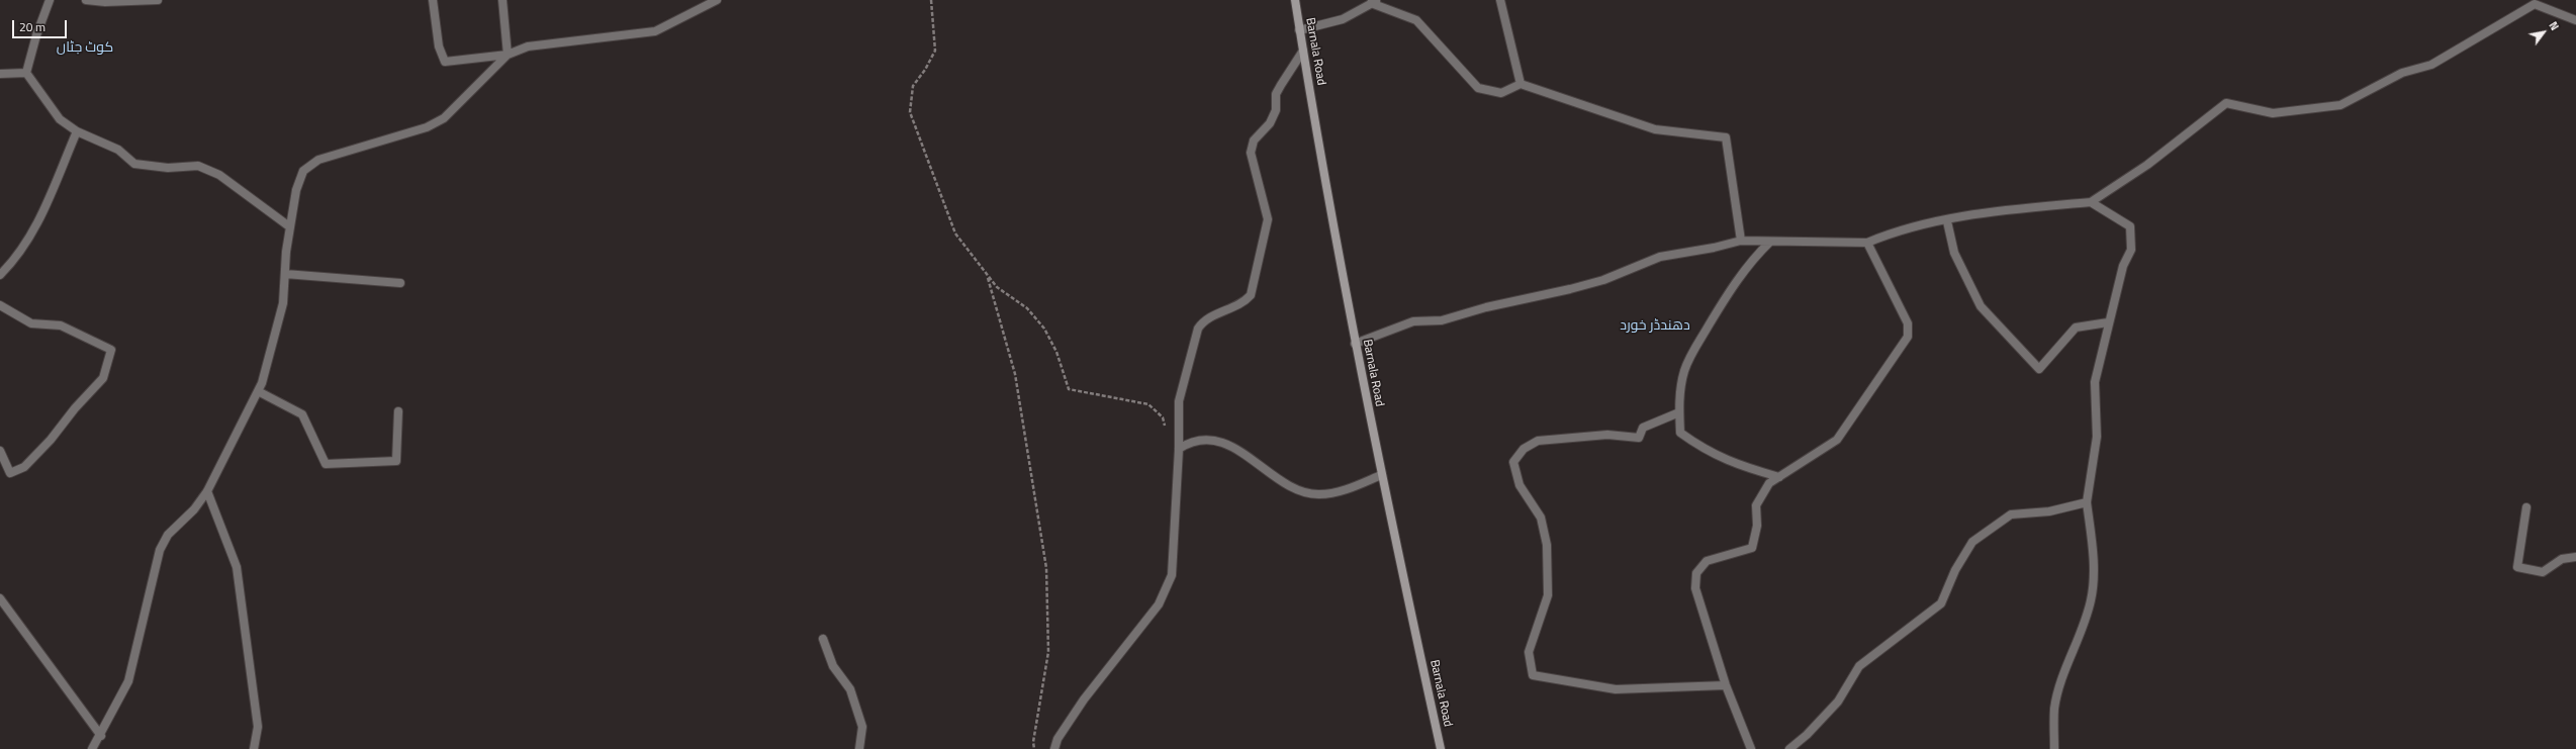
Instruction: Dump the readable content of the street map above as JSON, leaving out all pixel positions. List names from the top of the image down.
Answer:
{
  "streets": {
    "main road": ["Barnala Road"]
  },
  "districts": ["کوٹ جٹاں", "دھندڈر خورد"],
  "scale_bar": "20 m",
  "north": "top right"
}
